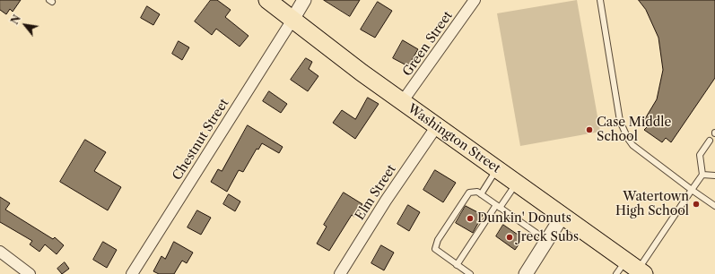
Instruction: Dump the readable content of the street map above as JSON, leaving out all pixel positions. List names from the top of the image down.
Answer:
{
  "streets": {
    "main road": ["Washington Street"],
    "street": ["Green Street", "Chestnut Street", "Elm Street"]
  },
  "crossings": [
    ["Green Street", "Washington Street"],
    ["Washington Street", "Chestnut Street"],
    ["Washington Street", "Elm Street"]
  ],
  "places": [
    "Case Middle School",
    "Watertown High School",
    "Dunkin' Donuts",
    "Jreck Subs"
  ],
  "north": "top left"
}
